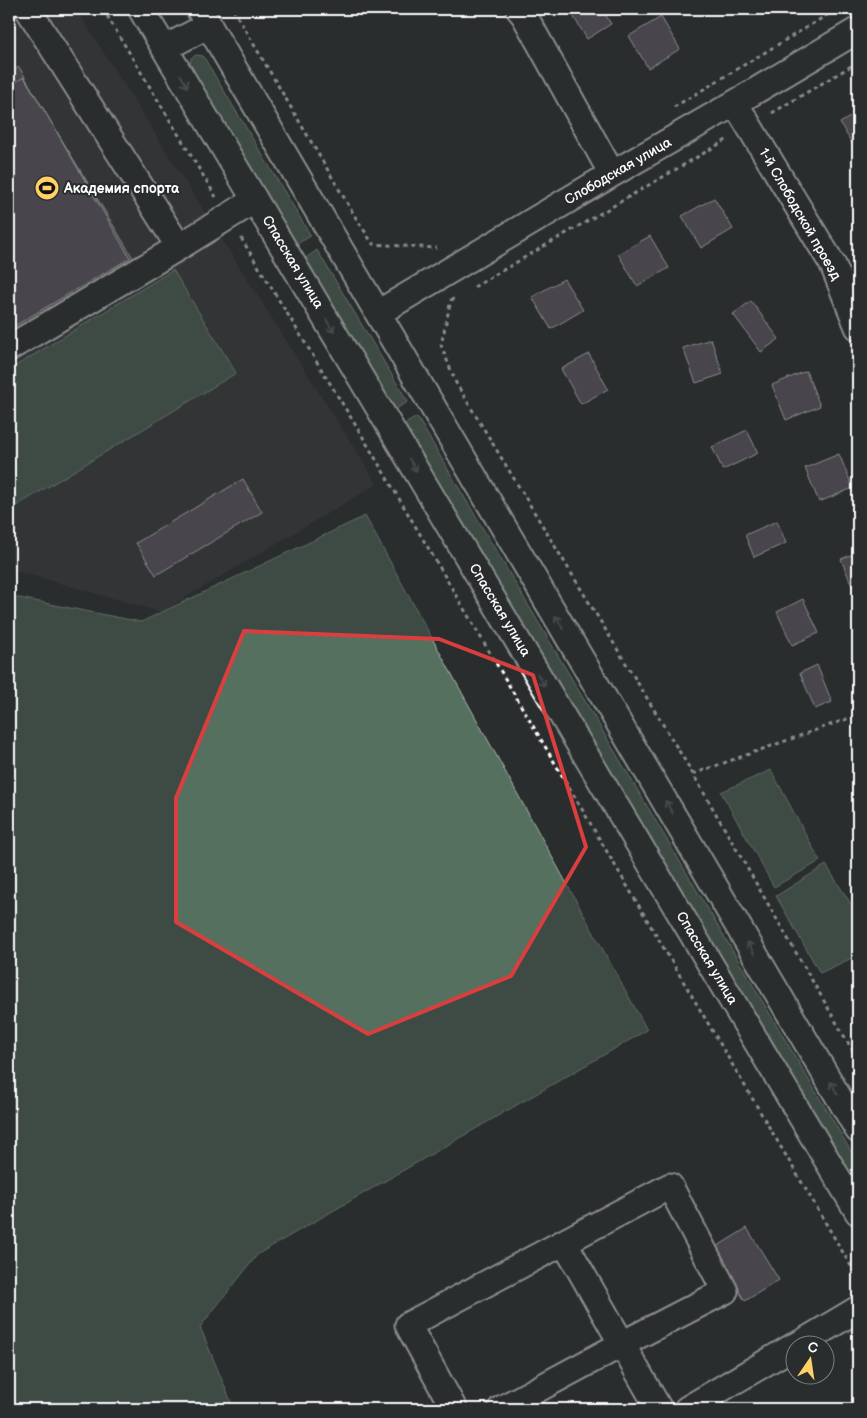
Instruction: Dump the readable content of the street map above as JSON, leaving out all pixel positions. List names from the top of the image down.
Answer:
{
  "streets": {
    "street": ["Слободская улица", "1-й Слободской проезд", "Спасская улица"]
  },
  "crossings": [
    ["Слободская улица", "1-й Слободской проезд"]
  ],
  "places": {
    "sports": ["Академия спорта"]
  },
  "north": "top"
}
